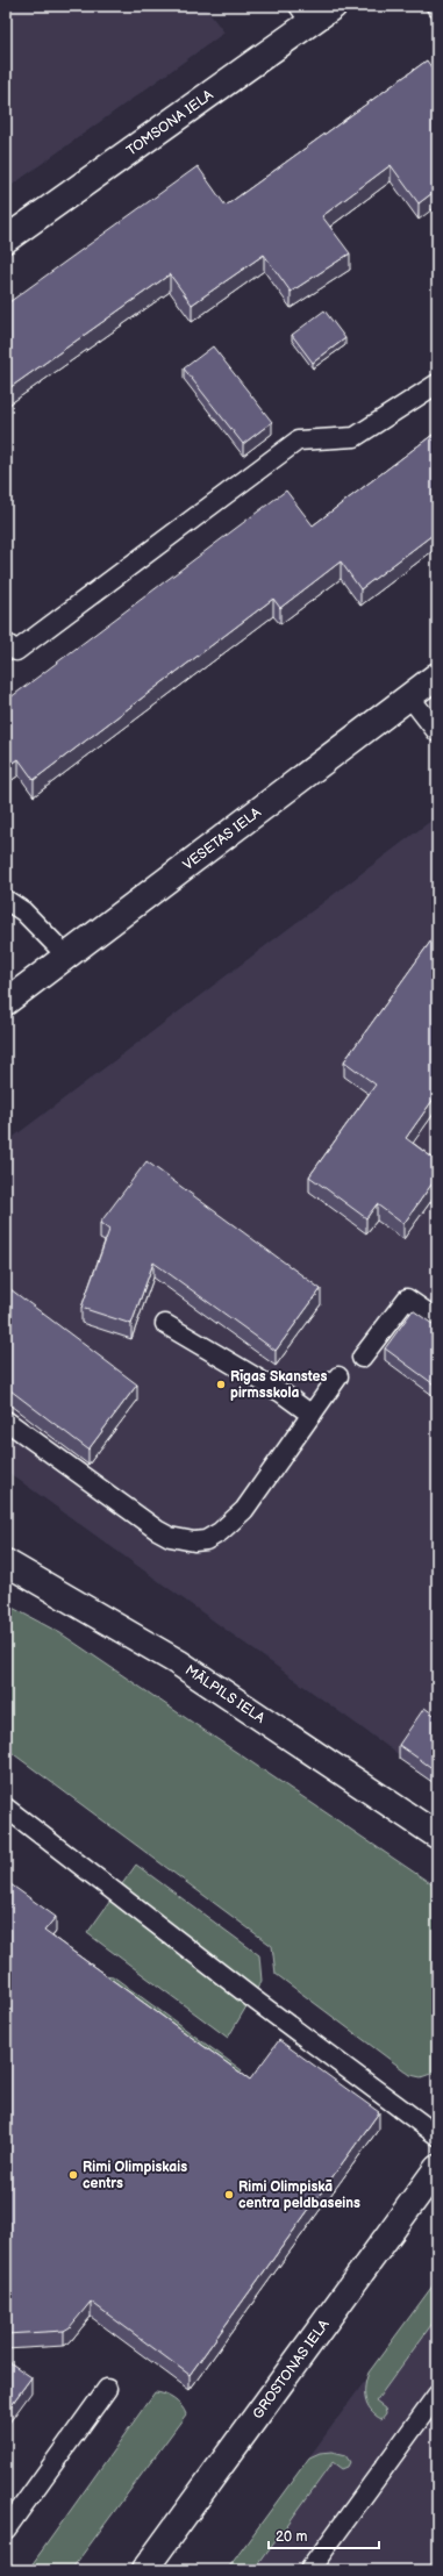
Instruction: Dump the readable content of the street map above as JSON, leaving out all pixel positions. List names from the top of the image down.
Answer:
{
  "streets": {
    "street": [
      "TOMSONA IELA",
      "VESETAS IELA",
      "MĀLPILS IELA",
      "GROSTONAS IELA"
    ]
  },
  "places": ["Rīgas Skanstes pirmsskola", "Rimi Olimpiskais centrs", "Rimi Olimpiskā centra peldbaseins"],
  "scale_bar": "20 m"
}
